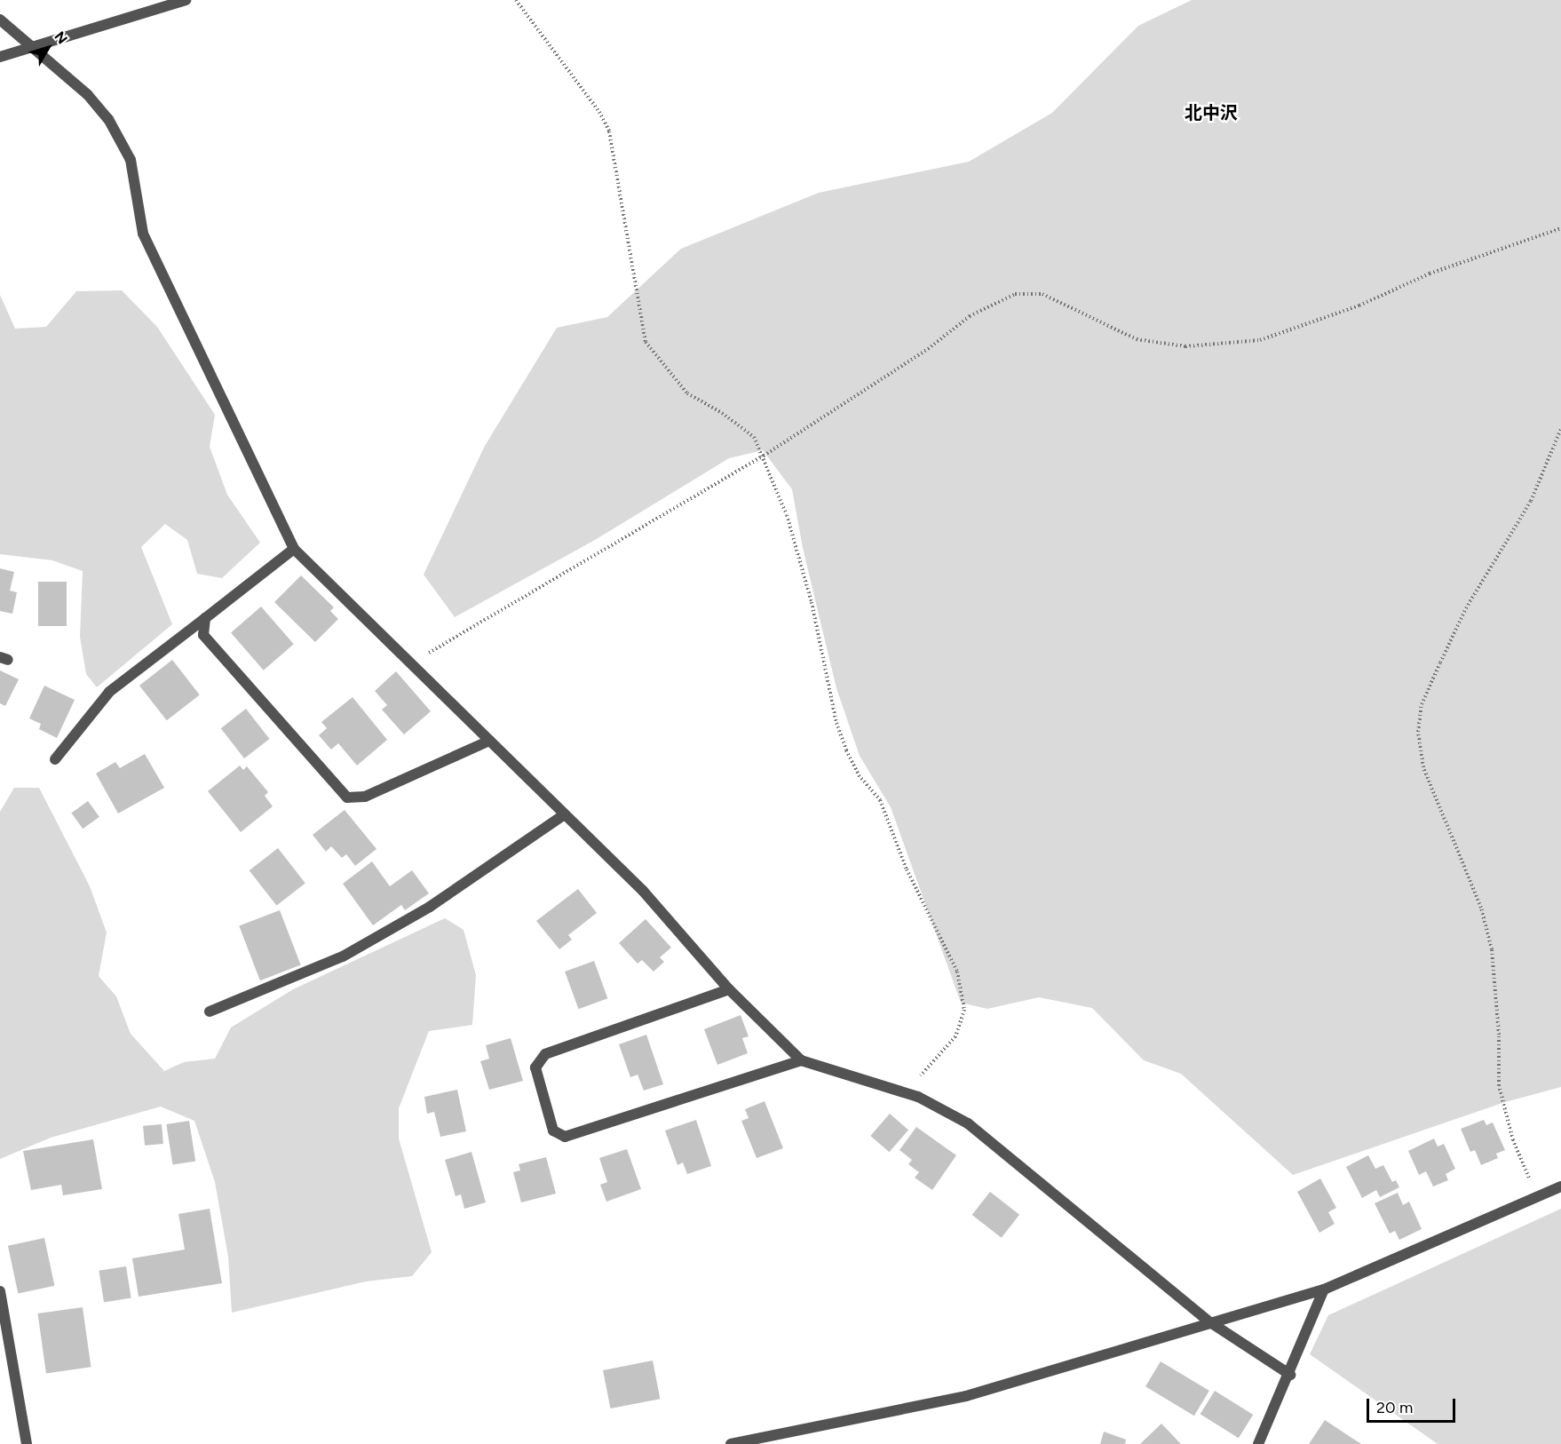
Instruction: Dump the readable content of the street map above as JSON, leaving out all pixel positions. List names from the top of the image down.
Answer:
{
  "districts": ["北中沢"],
  "scale_bar": "20 m",
  "north": "top right"
}
